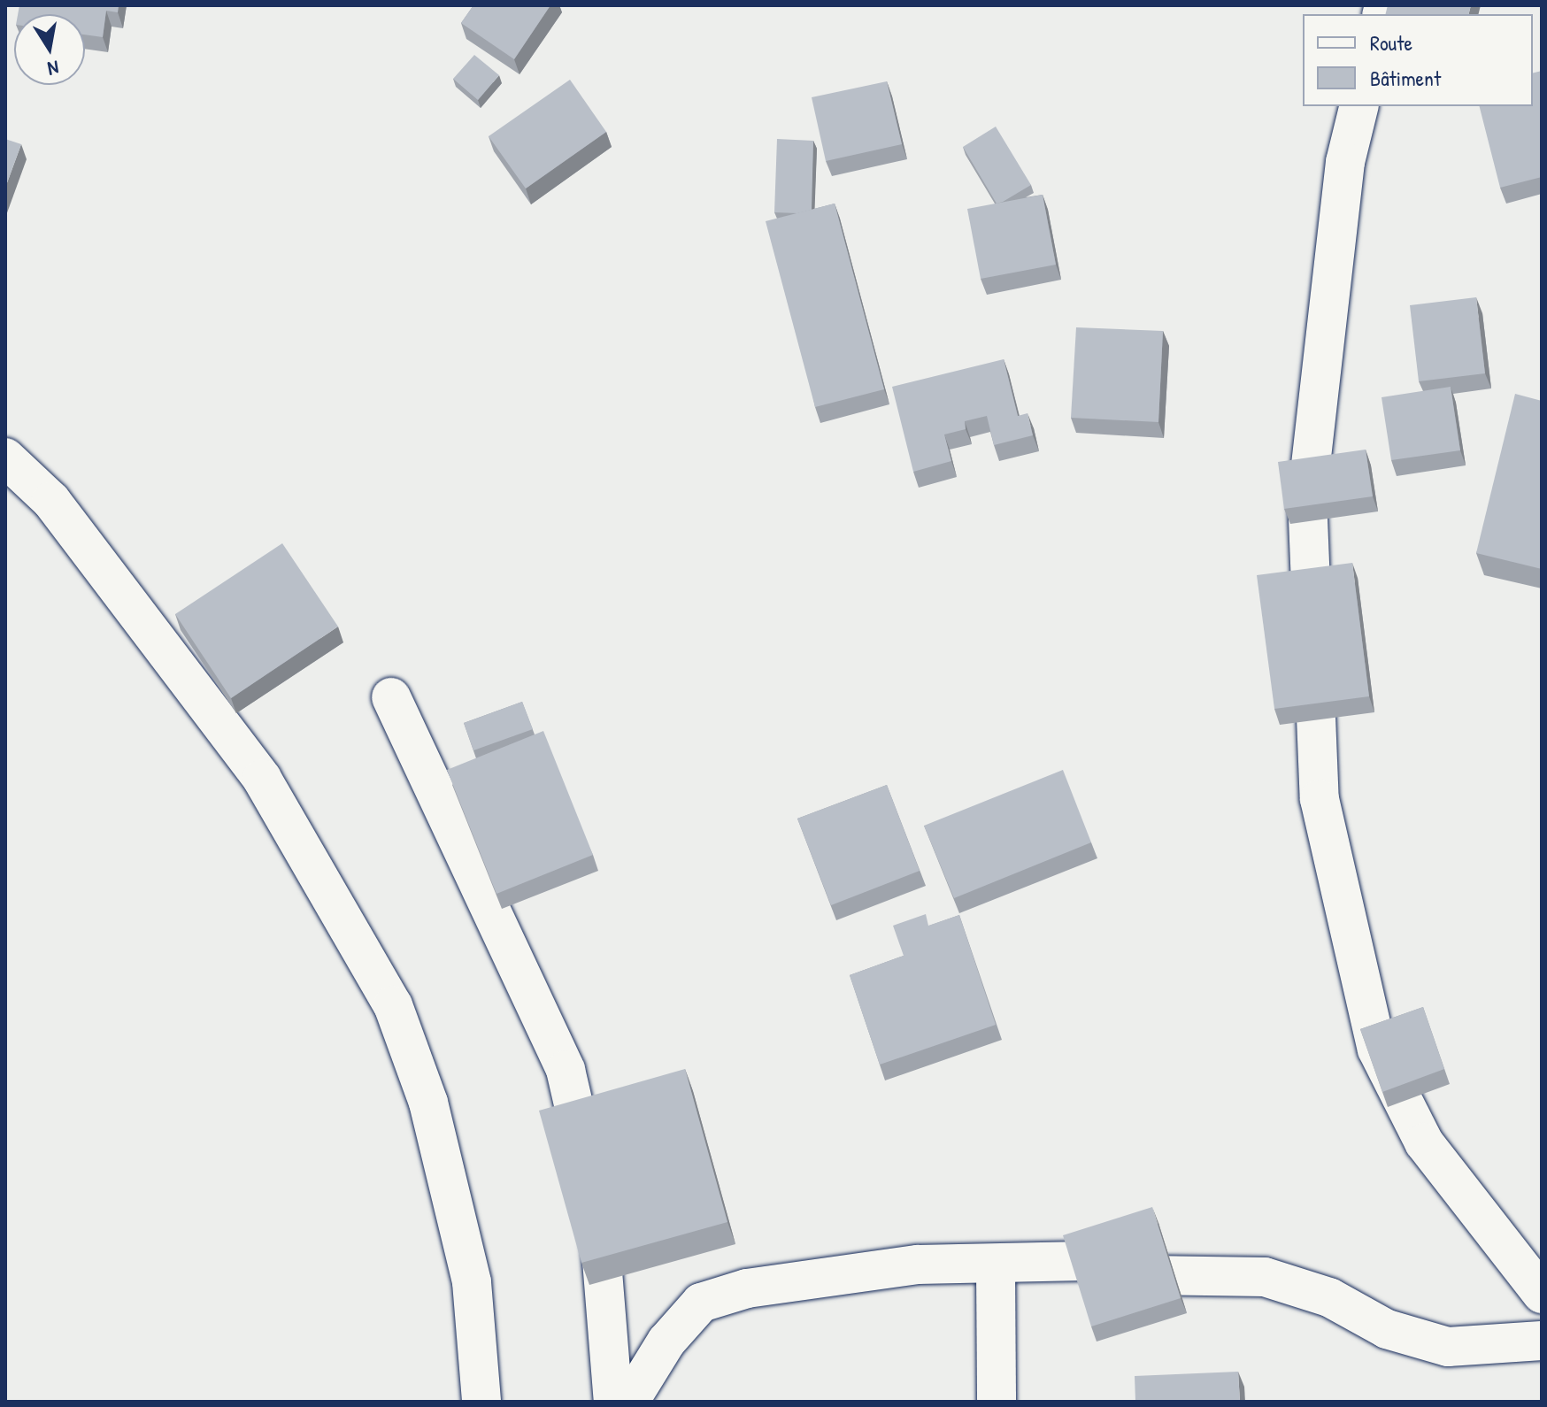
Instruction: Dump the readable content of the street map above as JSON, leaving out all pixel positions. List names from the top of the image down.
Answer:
{
  "legend": ["Route", "Bâtiment"],
  "north": "bottom"
}
